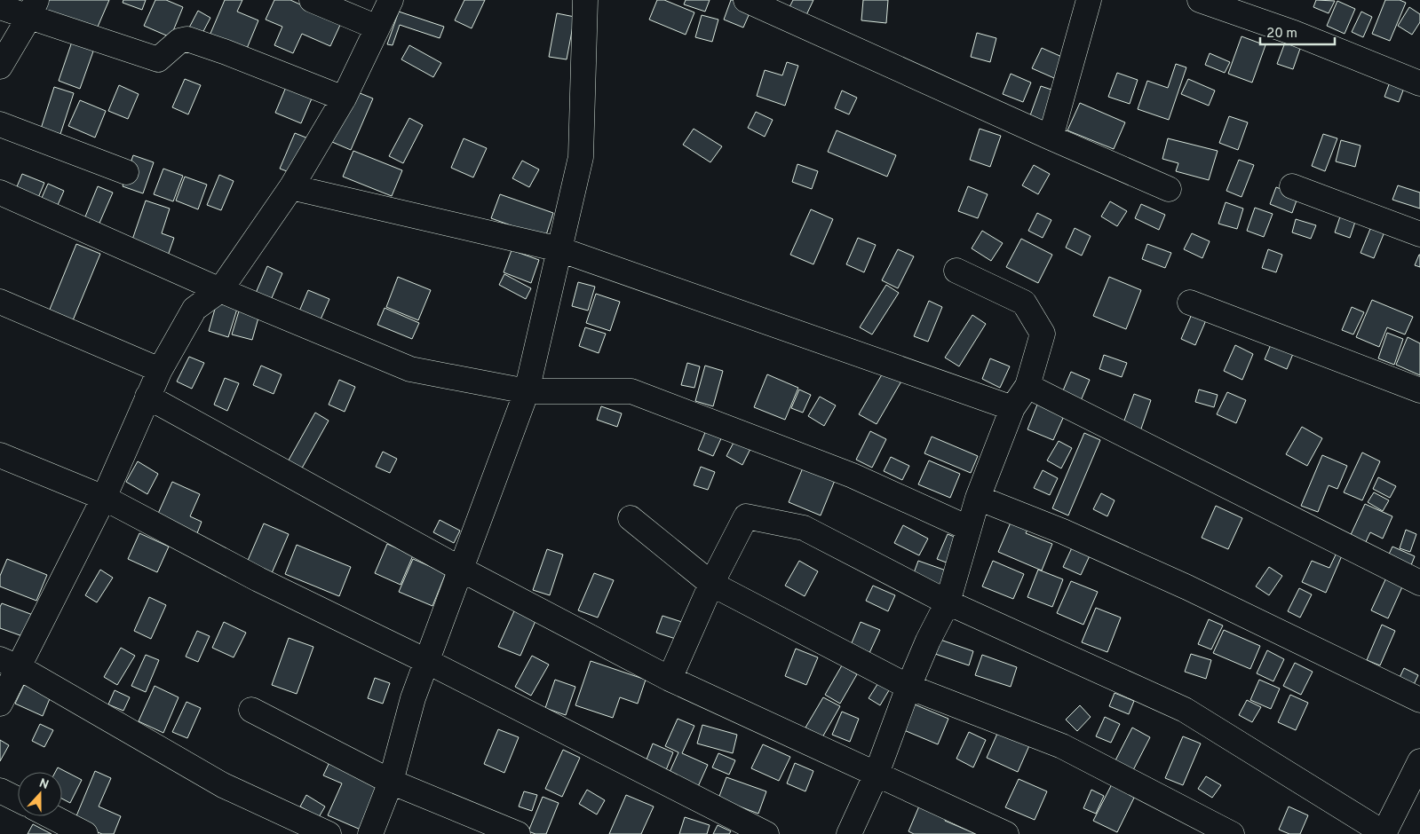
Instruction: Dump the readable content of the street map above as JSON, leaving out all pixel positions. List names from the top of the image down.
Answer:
{
  "scale_bar": "20 m",
  "north": "top"
}
